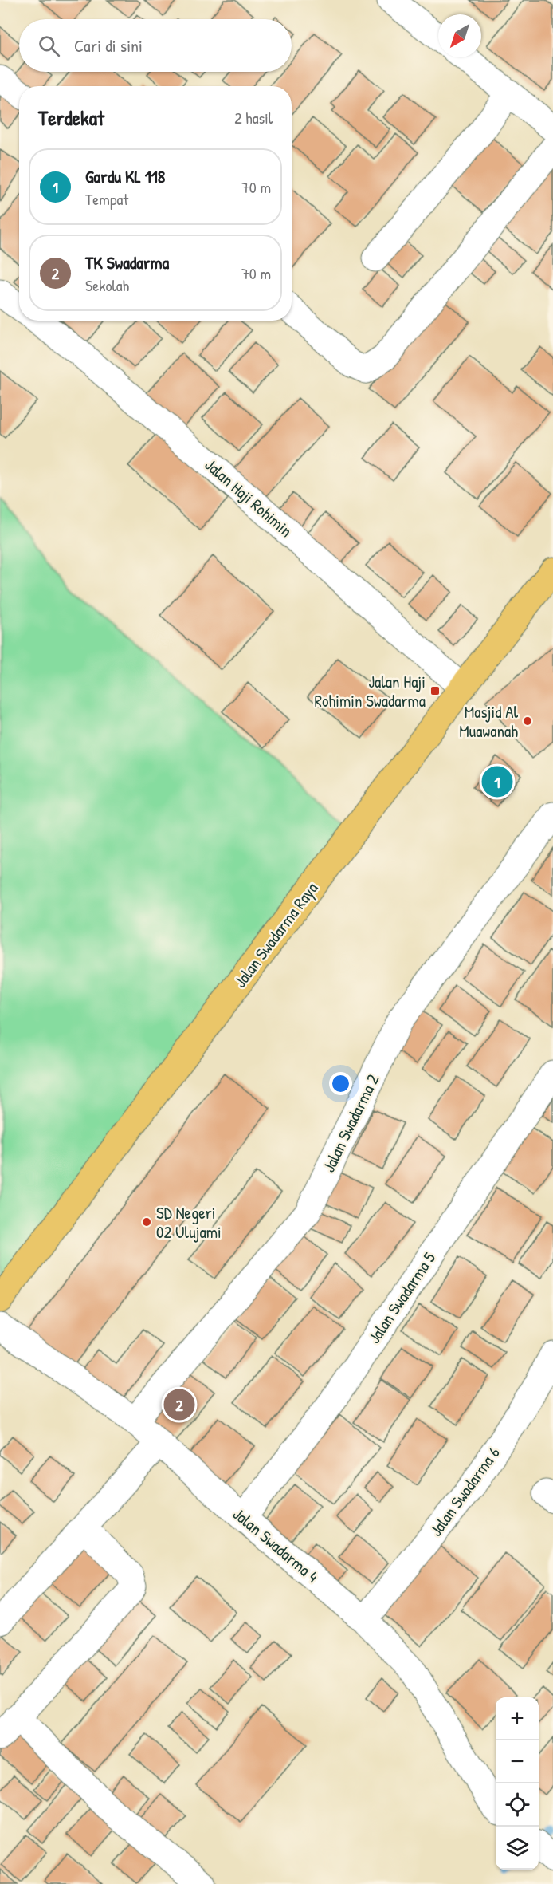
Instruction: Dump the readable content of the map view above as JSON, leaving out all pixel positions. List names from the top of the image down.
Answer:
{
  "streets": {
    "main road": ["Jalan Swadarma Raya"],
    "street": [
      "Jalan Haji Rohimin",
      "Jalan Swadarma 2",
      "Jalan Swadarma 5",
      "Jalan Swadarma 6",
      "Jalan Swadarma 4"
    ]
  },
  "crossings": [
    ["Jalan Haji Rohimin", "Jalan Swadarma Raya"],
    ["Jalan Swadarma 2", "Jalan Swadarma 4"],
    ["Jalan Swadarma 5", "Jalan Swadarma 4"],
    ["Jalan Swadarma 6", "Jalan Swadarma 4"]
  ],
  "places": {
    "transit": ["Jalan Haji Rohimin Swadarma"],
    "other": ["Masjid Al Muawanah", "SD Negeri 02 Ulujami"]
  },
  "north": "bottom left",
  "page": {
    "search": "Cari di sini",
    "heading": ["Terdekat", "2 hasil"],
    "list": [
      {
        "mark": "1",
        "name": "Gardu KL 118",
        "note": "Tempat",
        "value": "70 m"
      },
      {
        "mark": "2",
        "name": "TK Swadarma",
        "note": "Sekolah",
        "value": "70 m"
      }
    ],
    "pins": ["1", "2"],
    "map_buttons": ["+", "−"]
  }
}
